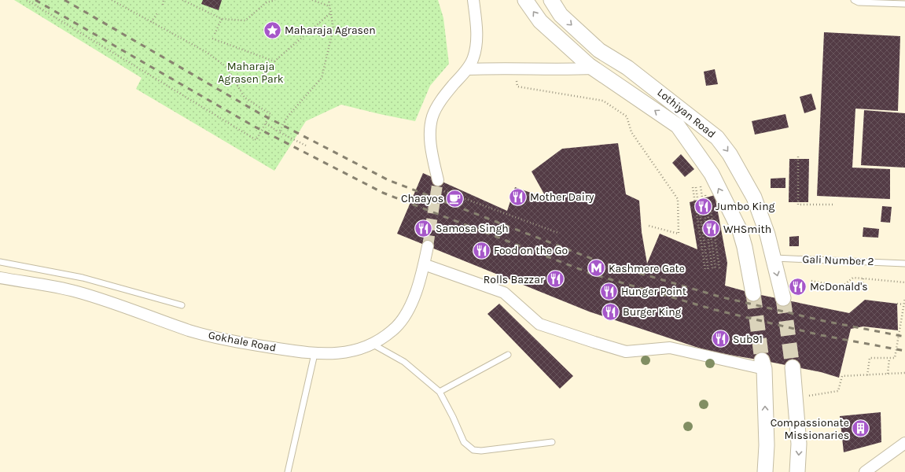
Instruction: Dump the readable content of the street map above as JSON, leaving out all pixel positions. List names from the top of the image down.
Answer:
{
  "streets": {
    "main road": ["Lothiyan Road"],
    "street": ["Gokhale Road"],
    "lane": ["Gali Number 2"]
  },
  "crossings": [
    ["Lothiyan Road", "Gali Number 2"]
  ],
  "parks": ["Maharaja Agrasen Park"],
  "places": {
    "place": ["Maharaja Agrasen"],
    "restaurant": [
      "Mother Dairy",
      "Jumbo King",
      "Samosa Singh",
      "WHSmith",
      "Food on the Go",
      "Rolls Bazzar",
      "McDonald's",
      "Hunger Point",
      "Burger King",
      "Sub91"
    ],
    "cafe": ["Chaayos"],
    "metro station": ["Kashmere Gate"],
    "building": ["Compassionate Missionaries"]
  }
}
